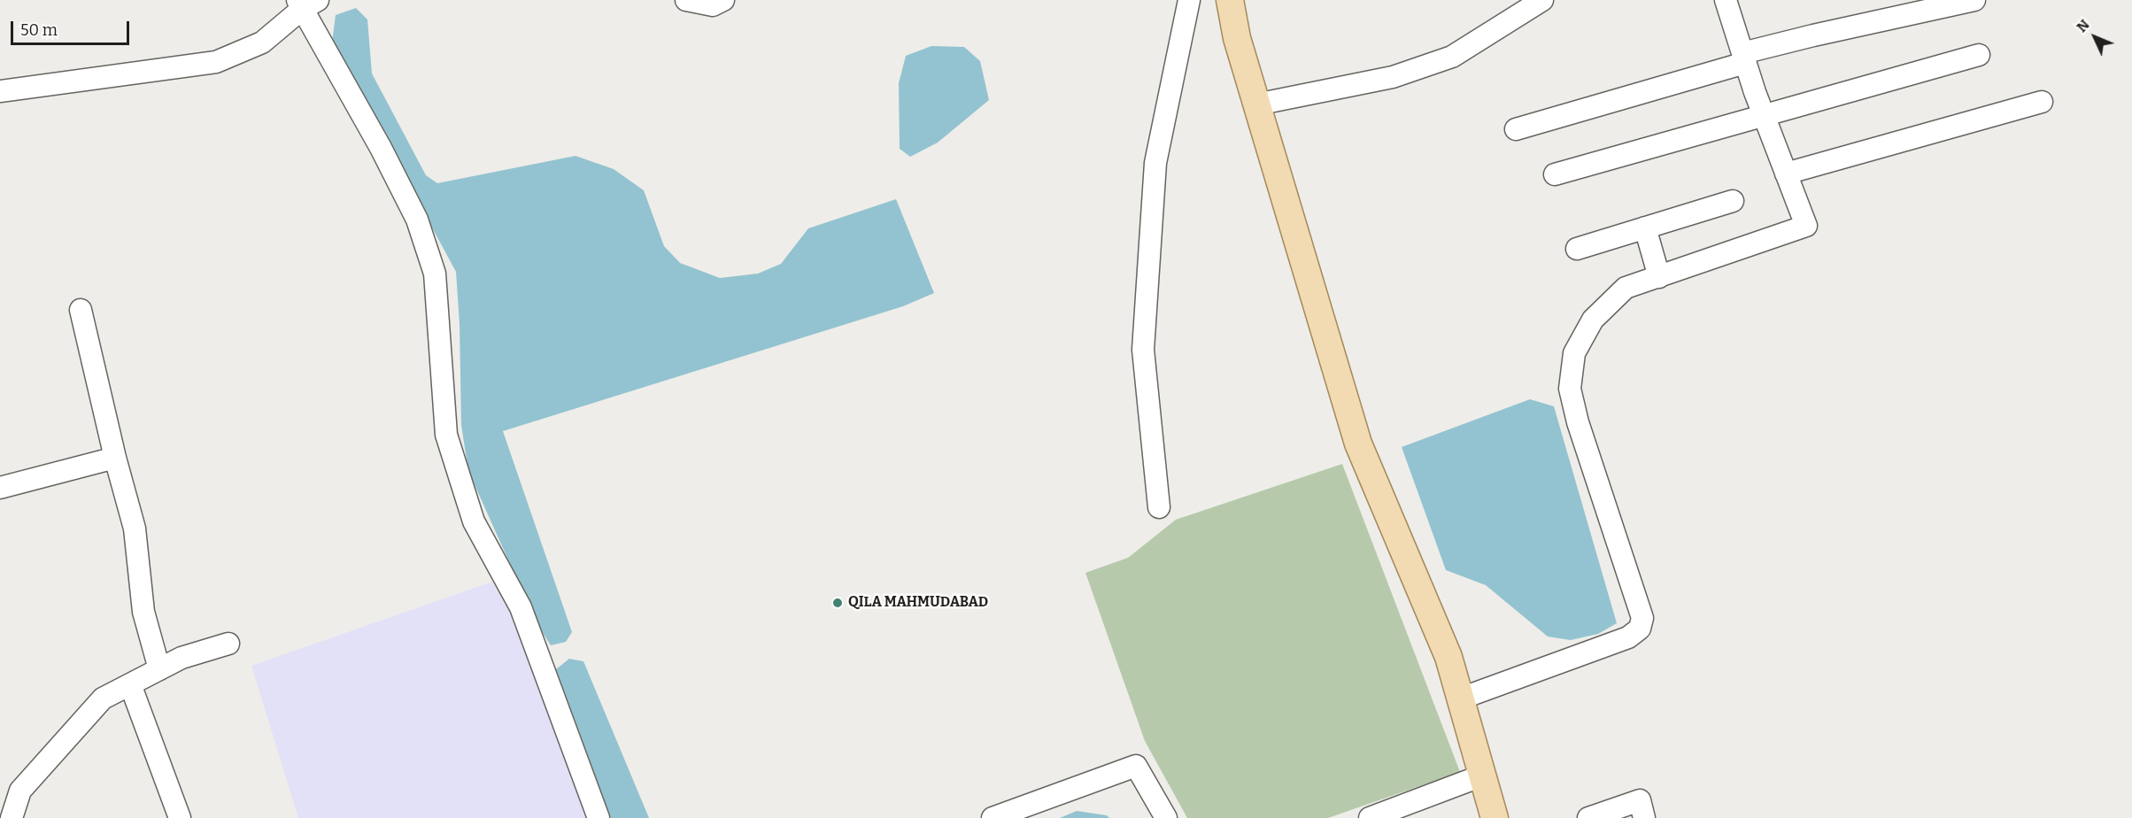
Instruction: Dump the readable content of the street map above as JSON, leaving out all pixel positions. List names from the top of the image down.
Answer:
{
  "places": ["QILA MAHMUDABAD"],
  "scale_bar": "50 m",
  "north": "top left"
}
